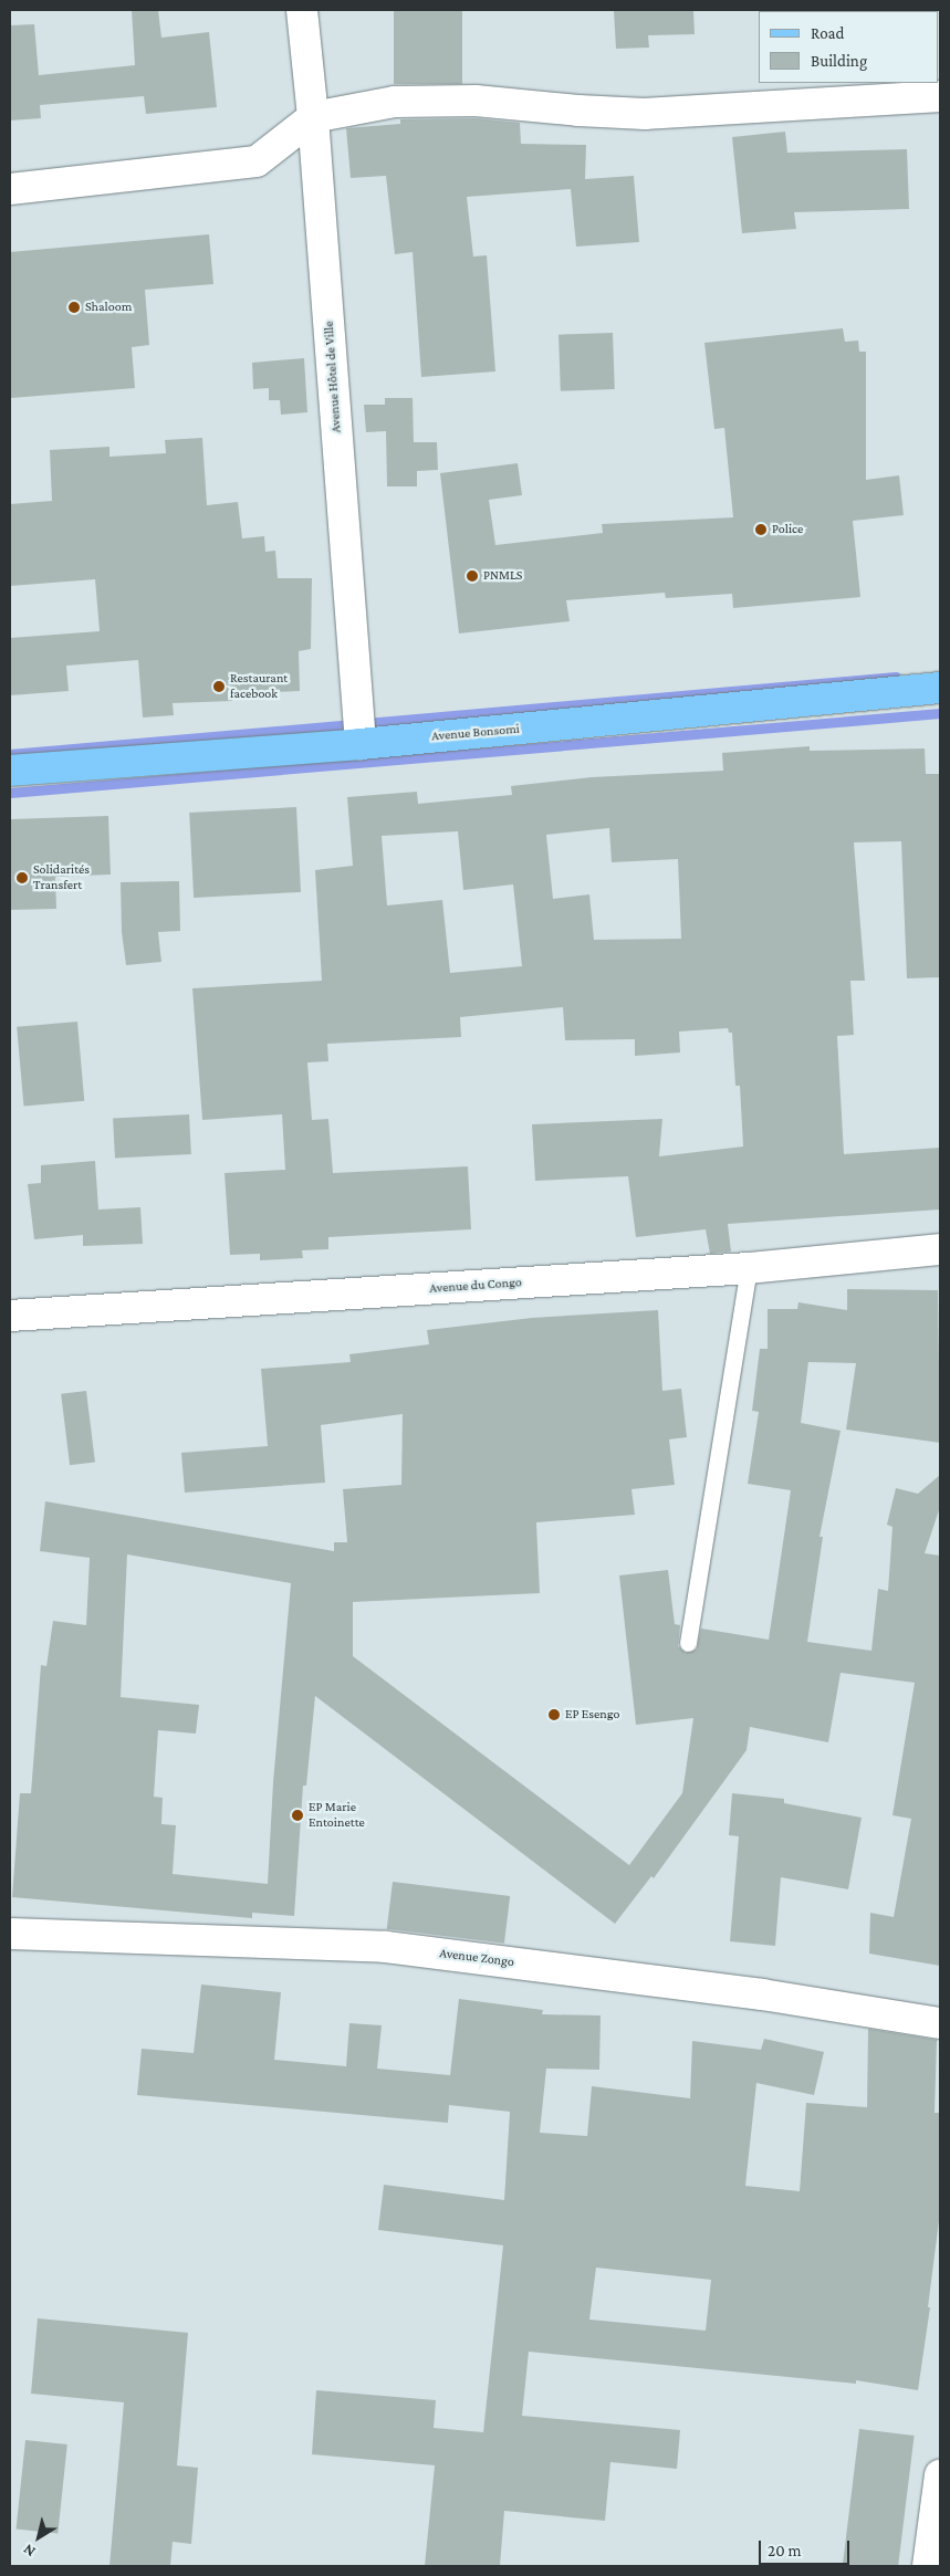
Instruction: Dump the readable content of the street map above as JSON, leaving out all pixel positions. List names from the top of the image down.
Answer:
{
  "streets": {
    "main road": ["Avenue Bonsomi"],
    "street": ["Avenue Hôtel de Ville", "Avenue du Congo", "Avenue Zongo"]
  },
  "crossings": [
    ["Avenue Hôtel de Ville", "Avenue Bonsomi"]
  ],
  "places": [
    "Shaloom",
    "Police",
    "PNMLS",
    "Restaurant facebook",
    "Solidarités Transfert",
    "EP Esengo",
    "EP Marie Entoinette"
  ],
  "legend": ["Road", "Building"],
  "scale_bar": "20 m",
  "north": "bottom left"
}
